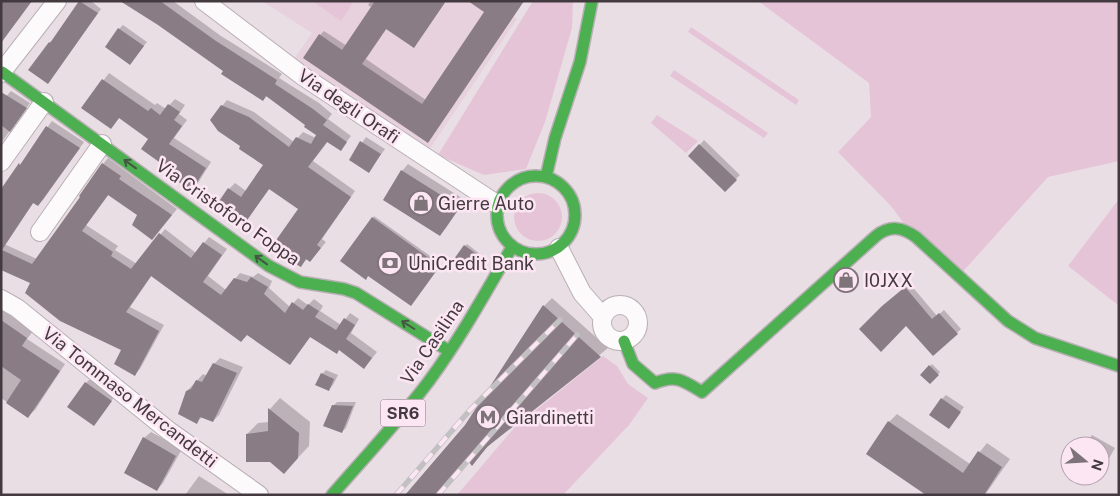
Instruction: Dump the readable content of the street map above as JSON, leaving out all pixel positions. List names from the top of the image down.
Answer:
{
  "streets": {
    "street": [
      "Via degli Orafi",
      "Via Cristoforo Foppa",
      "Via Casilina",
      "Via Tommaso Mercandetti",
      "SR6"
    ]
  },
  "crossings": [
    ["Via degli Orafi", "Via Casilina"],
    ["Via Cristoforo Foppa", "Via Casilina"]
  ],
  "one_way": ["Via Cristoforo Foppa"],
  "places": {
    "shop": ["Gierre Auto", "I0JXX"],
    "bank": ["UniCredit Bank"],
    "metro station": ["Giardinetti"]
  },
  "north": "right"
}
